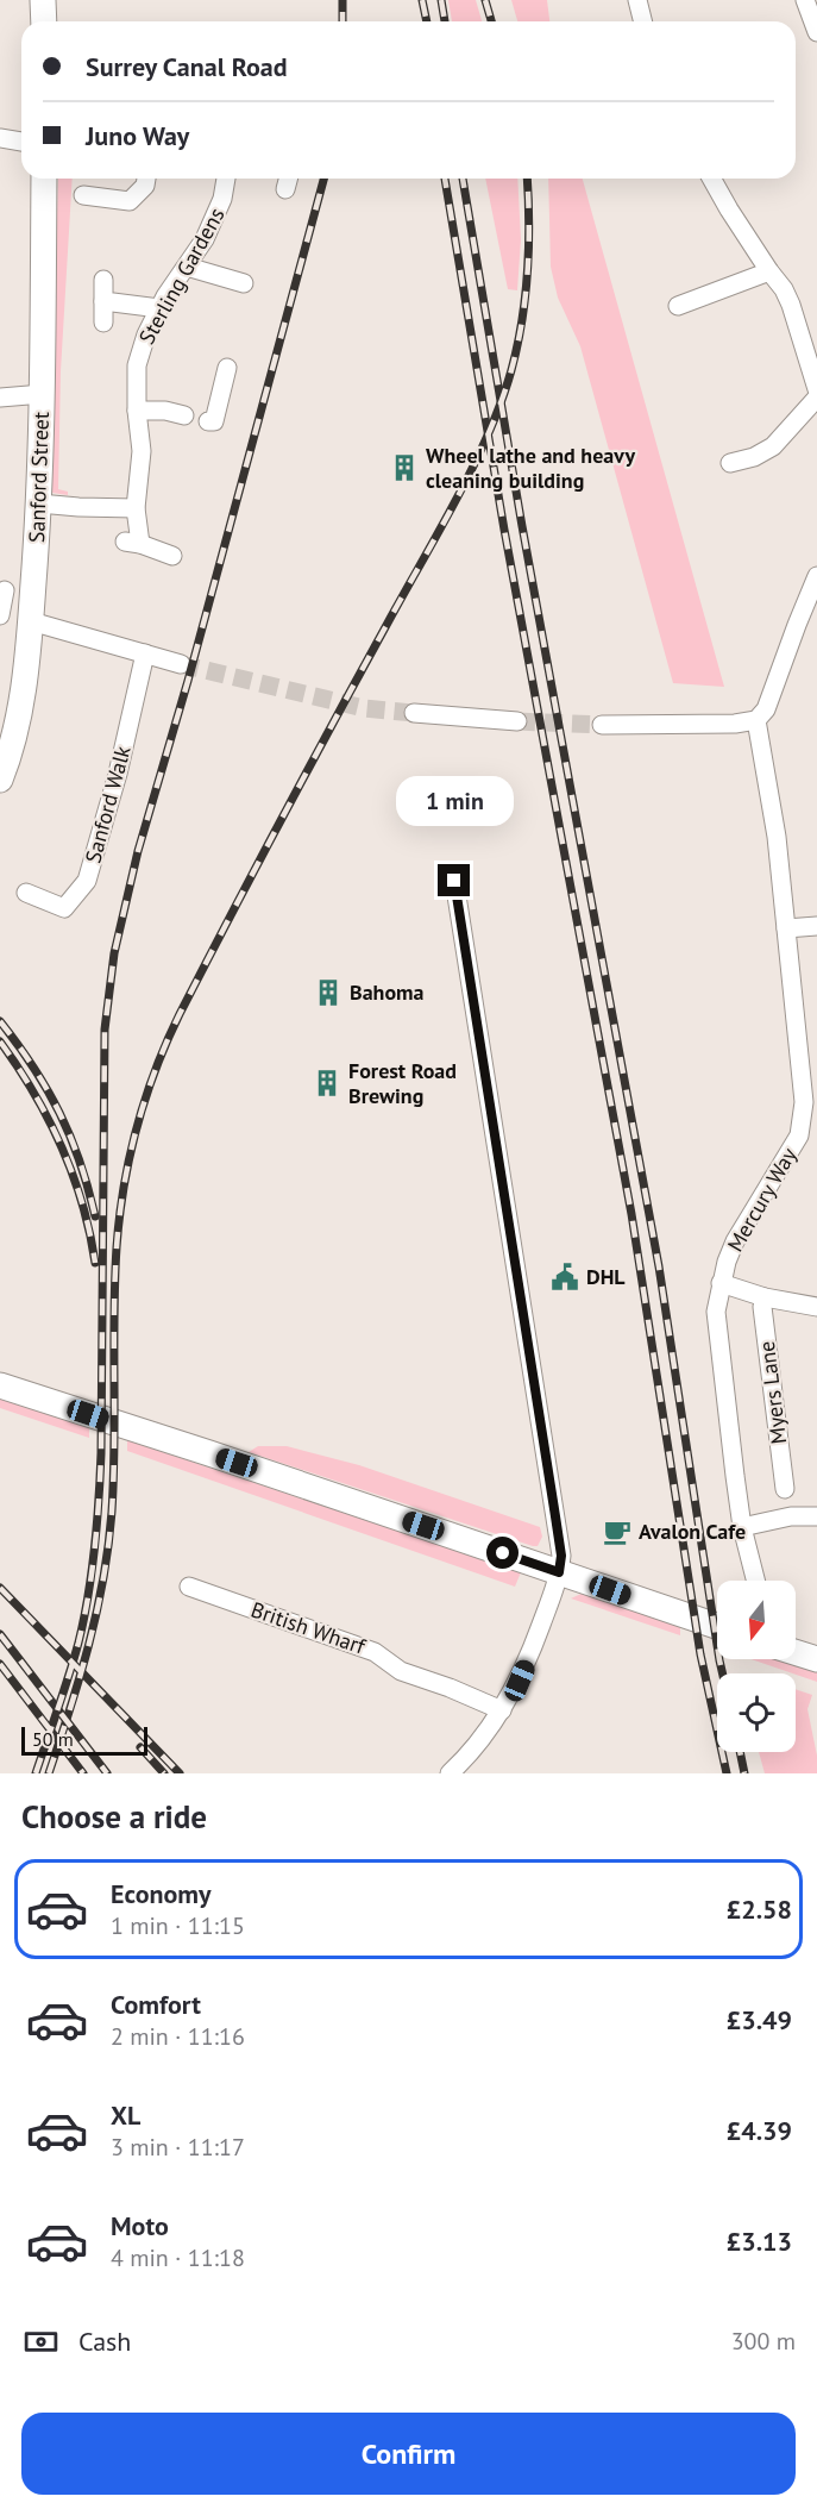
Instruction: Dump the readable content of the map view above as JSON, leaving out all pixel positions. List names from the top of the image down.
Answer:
{
  "streets": {
    "street": [
      "Sterling Gardens",
      "Sanford Street",
      "Sanford Walk",
      "Mercury Way",
      "Myers Lane",
      "British Wharf"
    ]
  },
  "places": {
    "building": ["Wheel lathe and heavy cleaning building", "Bahoma", "Forest Road Brewing"],
    "public building": ["DHL"],
    "cafe": ["Avalon Cafe"]
  },
  "scale_bar": "50 m",
  "north": "bottom",
  "page": {
    "banner": ["Surrey Canal Road", "Juno Way"],
    "bubble": "1 min",
    "scale": "50 m",
    "heading": "Choose a ride",
    "list": [
      {
        "name": "Economy",
        "note": "1 min · 11:15",
        "value": "£2.58"
      },
      {
        "name": "Comfort",
        "note": "2 min · 11:16",
        "value": "£3.49"
      },
      {
        "name": "XL",
        "note": "3 min · 11:17",
        "value": "£4.39"
      },
      {
        "name": "Moto",
        "note": "4 min · 11:18",
        "value": "£3.13"
      }
    ],
    "pay": ["Cash", "300 m"],
    "buttons": "Confirm"
  }
}
